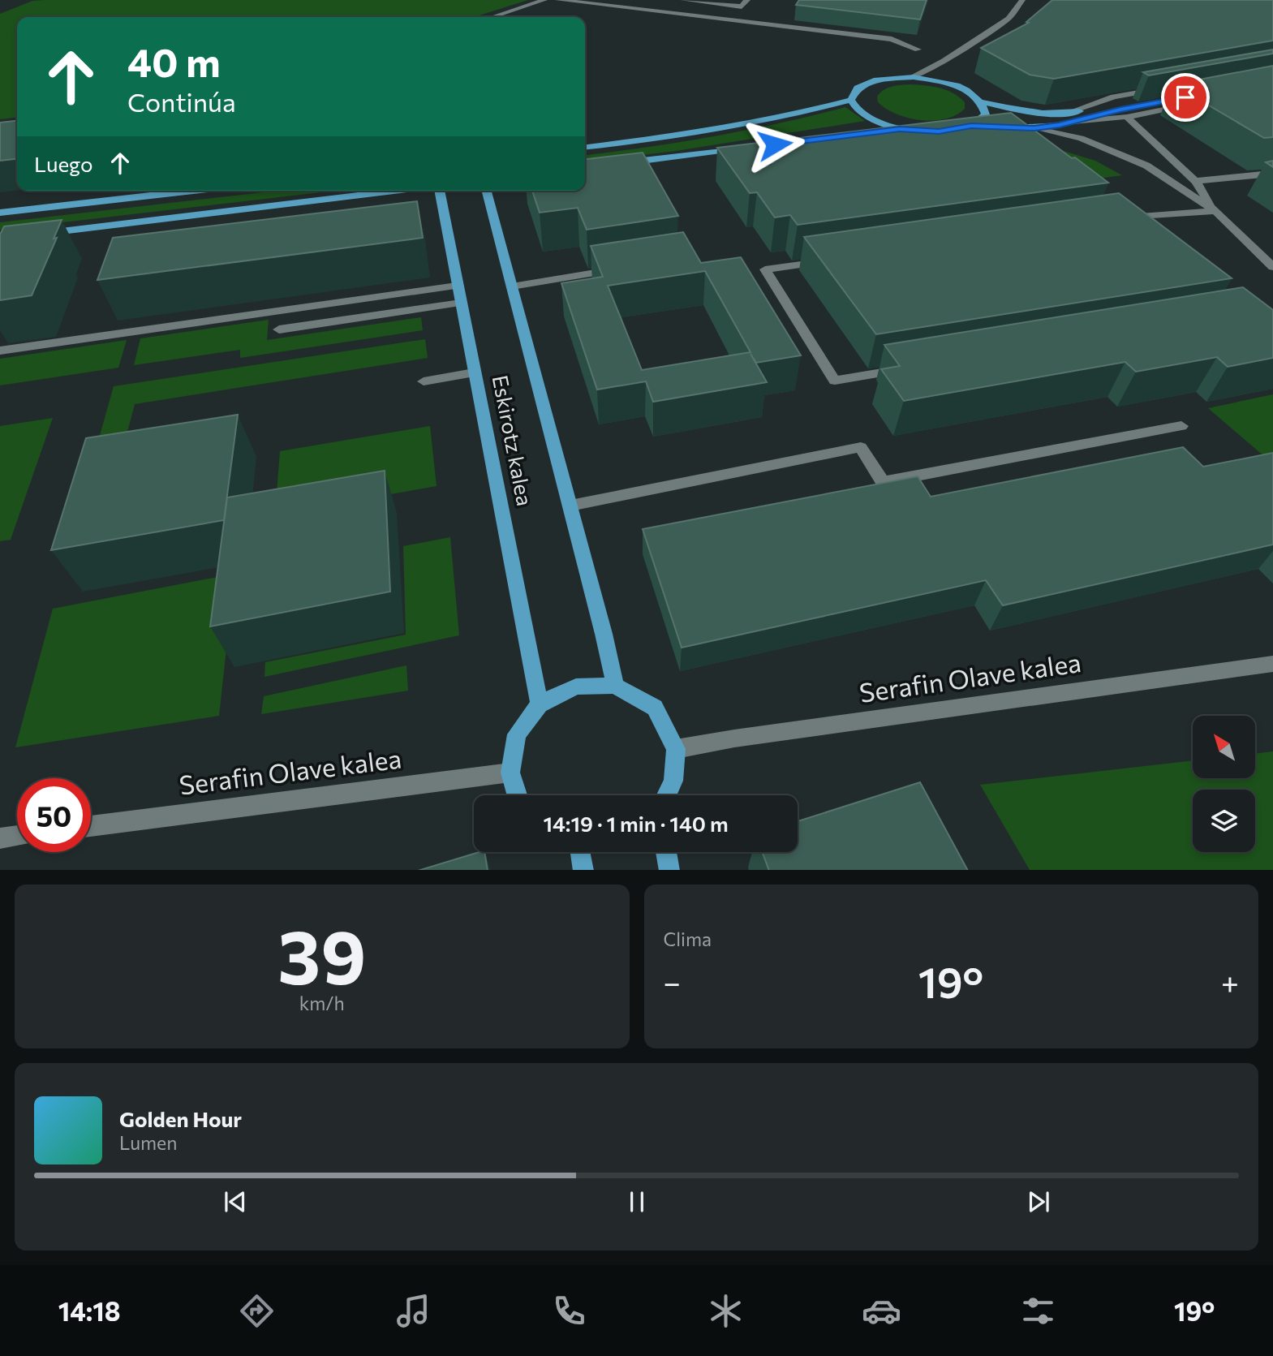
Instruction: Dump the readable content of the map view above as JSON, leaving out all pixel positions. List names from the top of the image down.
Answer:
{
  "streets": {
    "main road": ["Eskirotz kalea"],
    "street": ["Serafin Olave kalea"]
  },
  "north": "top left",
  "page": {
    "turn": ["40 m", "Continúa"],
    "then": "Luego",
    "limit": "50",
    "trip": "14:19 · 1 min · 140 m",
    "tile": [
      ["39", "km/h"],
      "Clima"
    ],
    "heat": ["−", "19°", "+"],
    "song": ["Golden Hour", "Lumen"],
    "tabs": ["14:18", "19°"]
  }
}
